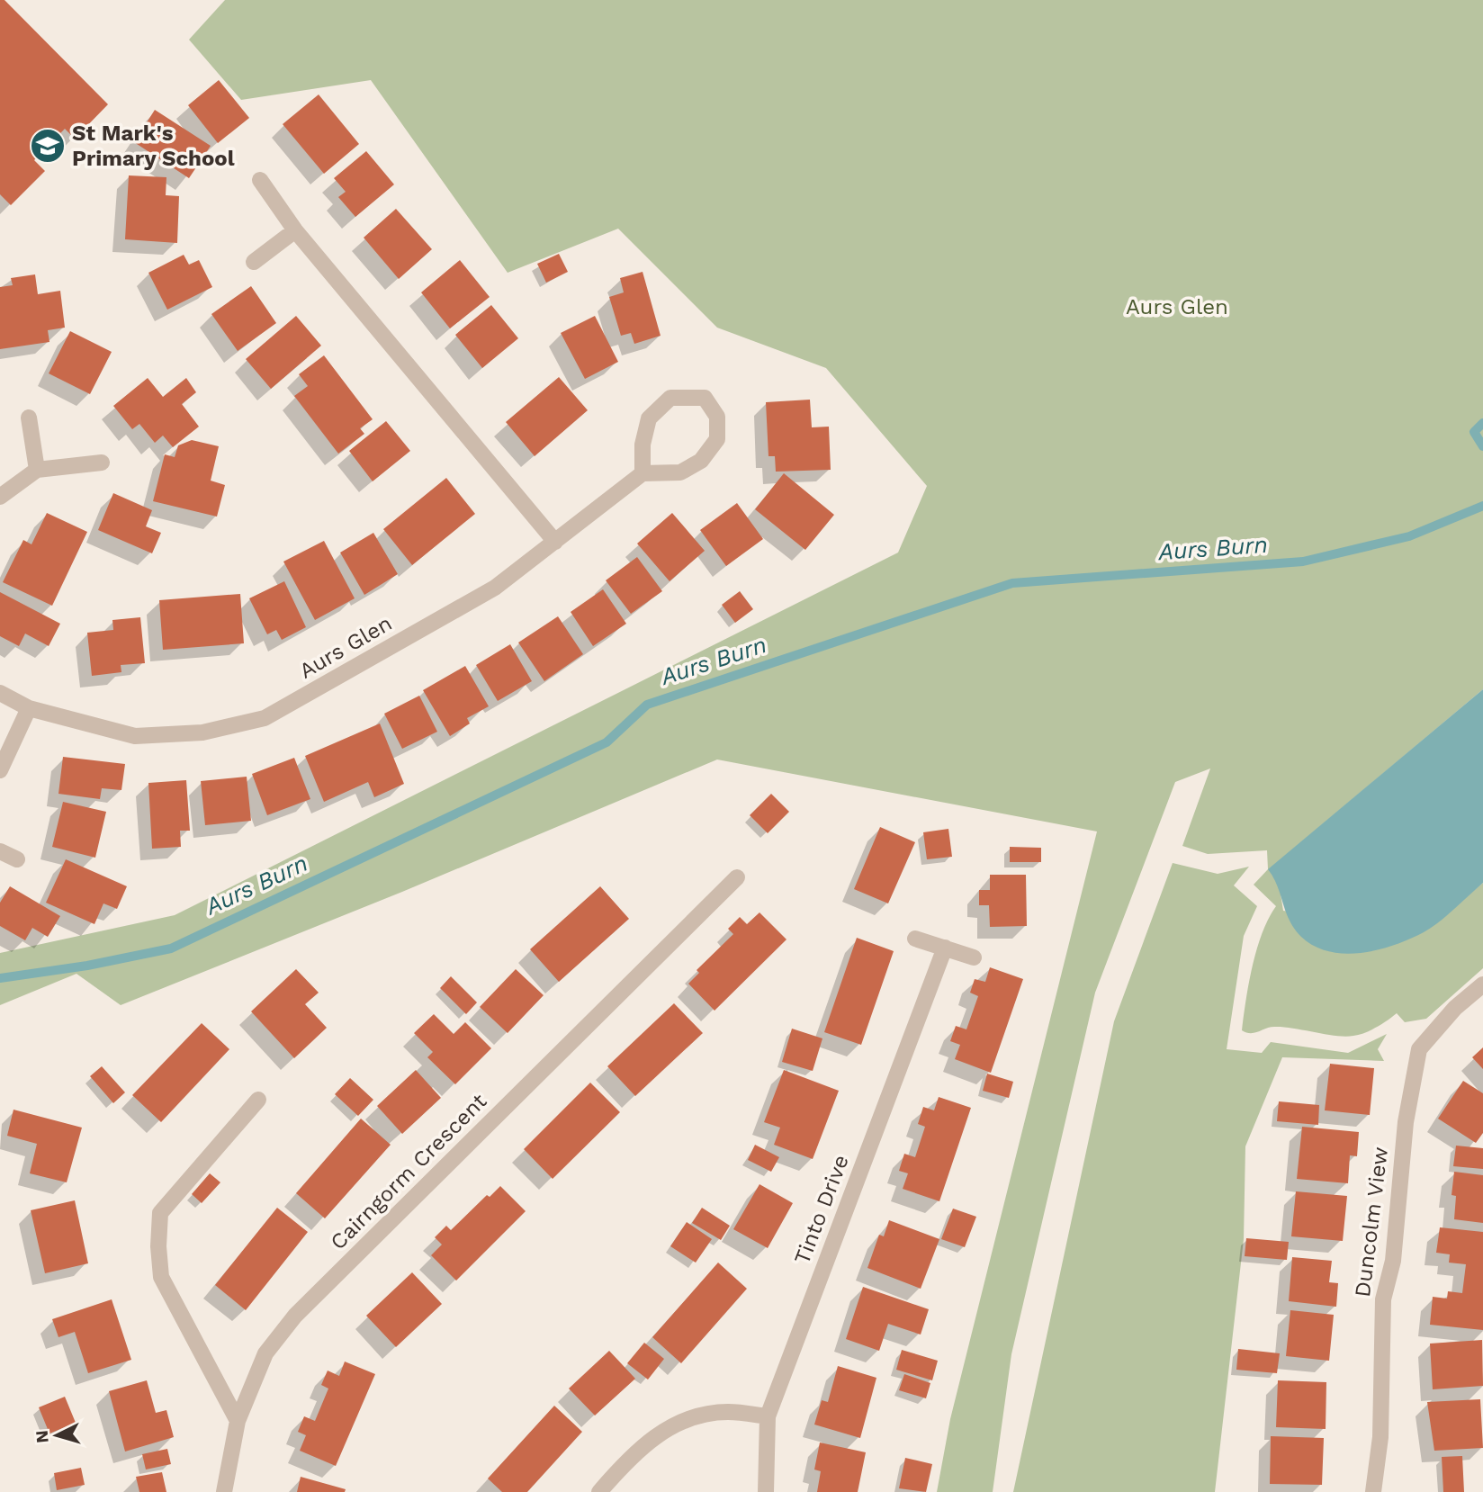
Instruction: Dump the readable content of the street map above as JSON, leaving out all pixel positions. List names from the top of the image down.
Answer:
{
  "streets": {
    "street": [
      "Aurs Glen",
      "Cairngorm Crescent",
      "Tinto Drive",
      "Duncolm View"
    ]
  },
  "water": ["Aurs Burn"],
  "parks": ["Aurs Glen"],
  "places": {
    "school or university": ["St Mark's Primary School"]
  },
  "north": "left"
}
